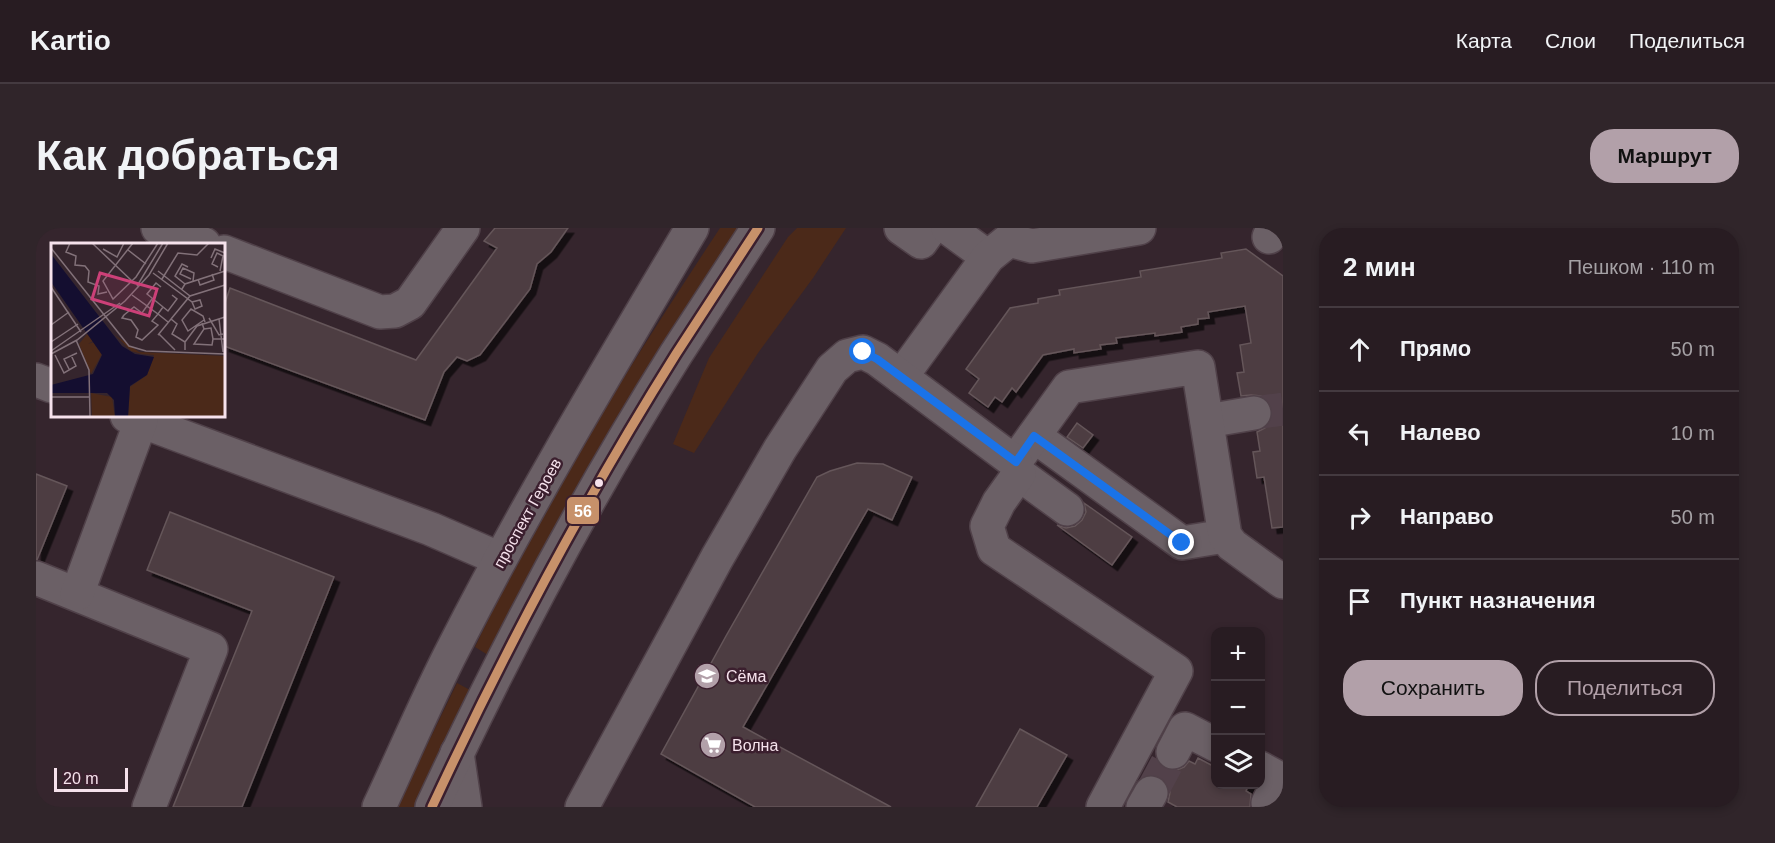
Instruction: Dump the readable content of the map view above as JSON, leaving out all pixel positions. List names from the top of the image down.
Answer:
{
  "streets": {
    "street": ["проспект Героев"]
  },
  "places": {
    "school or university": ["Сёма"],
    "supermarket": ["Волна"]
  },
  "lines": ["transit line 56"],
  "scale_bar": "20 m",
  "page": {
    "header": "Kartio",
    "nav": ["Карта", "Слои", "Поделиться"],
    "buttons": [
      "Маршрут",
      ["Сохранить", "Поделиться"]
    ],
    "title": "Как добраться",
    "heading": ["2 мин", "Пешком · 110 m"],
    "list": [
      ["Прямо", "50 m"],
      ["Налево", "10 m"],
      ["Направо", "50 m"],
      "Пункт назначения"
    ],
    "map_buttons": ["+", "−"],
    "scale": "20 m"
  }
}
